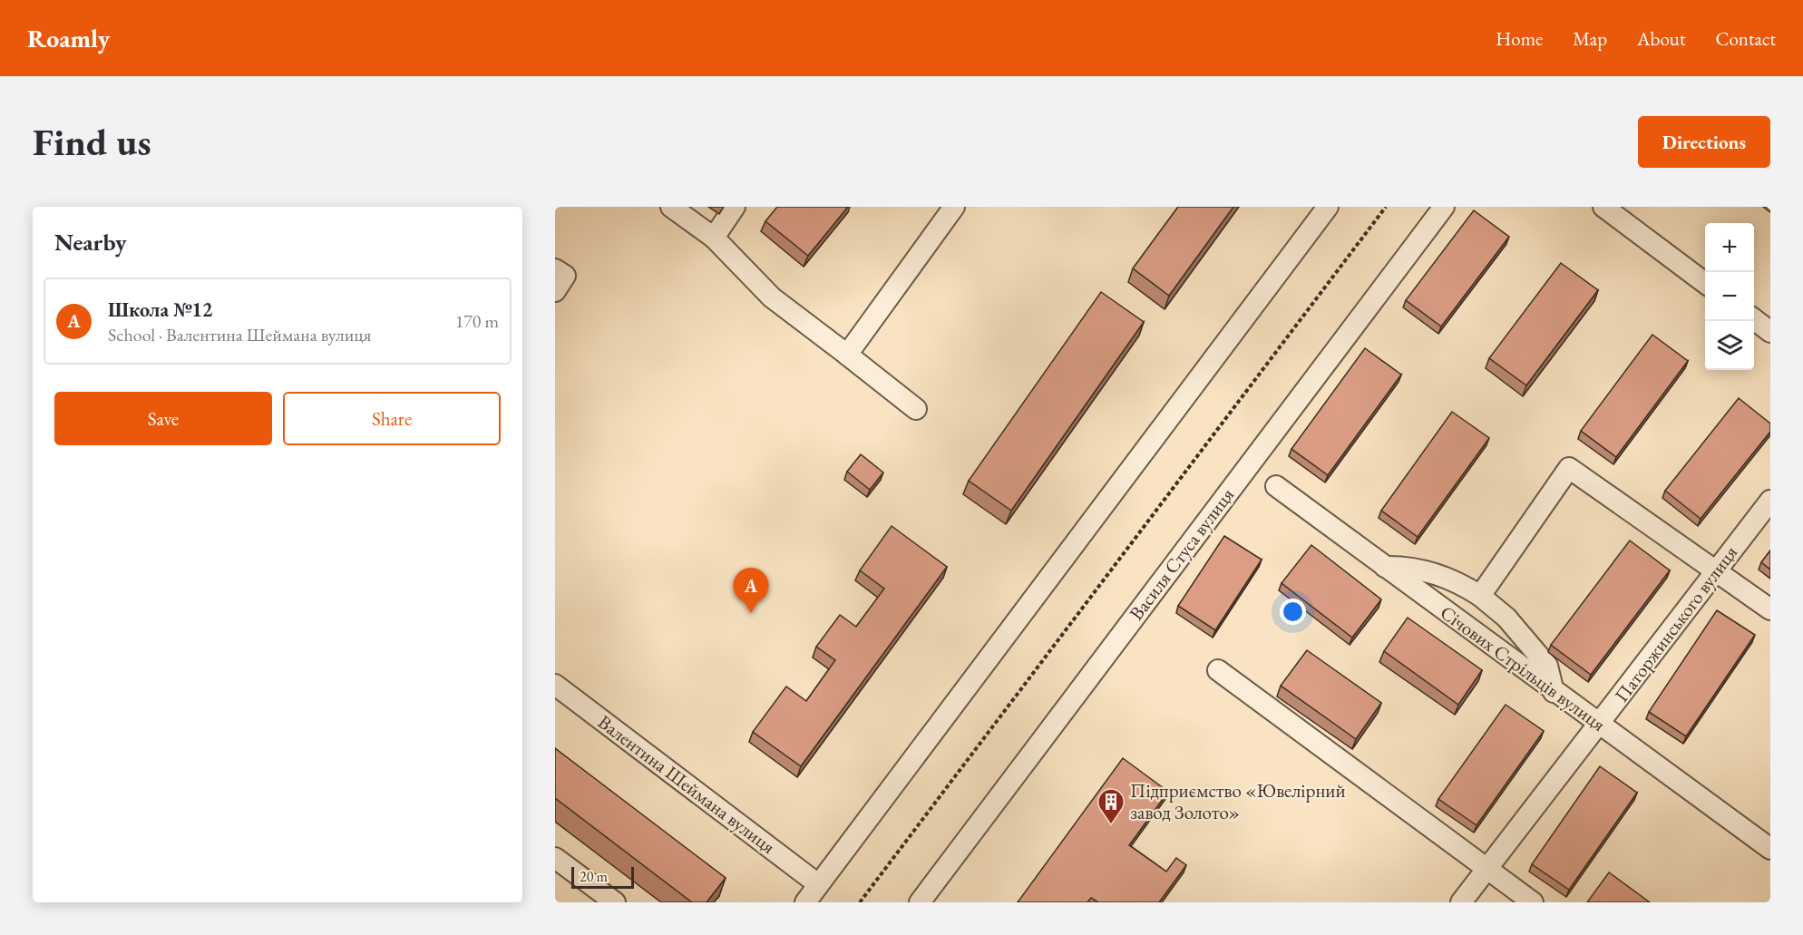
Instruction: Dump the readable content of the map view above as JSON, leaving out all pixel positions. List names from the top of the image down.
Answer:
{
  "streets": {
    "street": [
      "Василя Стуса вулиця",
      "Паторжинського вулиця",
      "Січових Стрільців вулиця",
      "Валентина Шеймана вулиця"
    ]
  },
  "crossings": [
    ["Паторжинського вулиця", "Січових Стрільців вулиця"]
  ],
  "places": {
    "building": ["Підприємство «Ювелірний завод Золото»"]
  },
  "scale_bar": "20 m",
  "page": {
    "header": "Roamly",
    "nav": [
      "Home",
      "Map",
      "About",
      "Contact"
    ],
    "buttons": [
      "Directions",
      ["Save", "Share"]
    ],
    "title": "Find us",
    "heading": "Nearby",
    "map_buttons": ["+", "−"],
    "list": [
      {
        "mark": "A",
        "name": "Школа №12",
        "note": "School · Валентина Шеймана вулиця",
        "value": "170 m"
      }
    ],
    "pins": "A",
    "scale": "20 m"
  }
}
